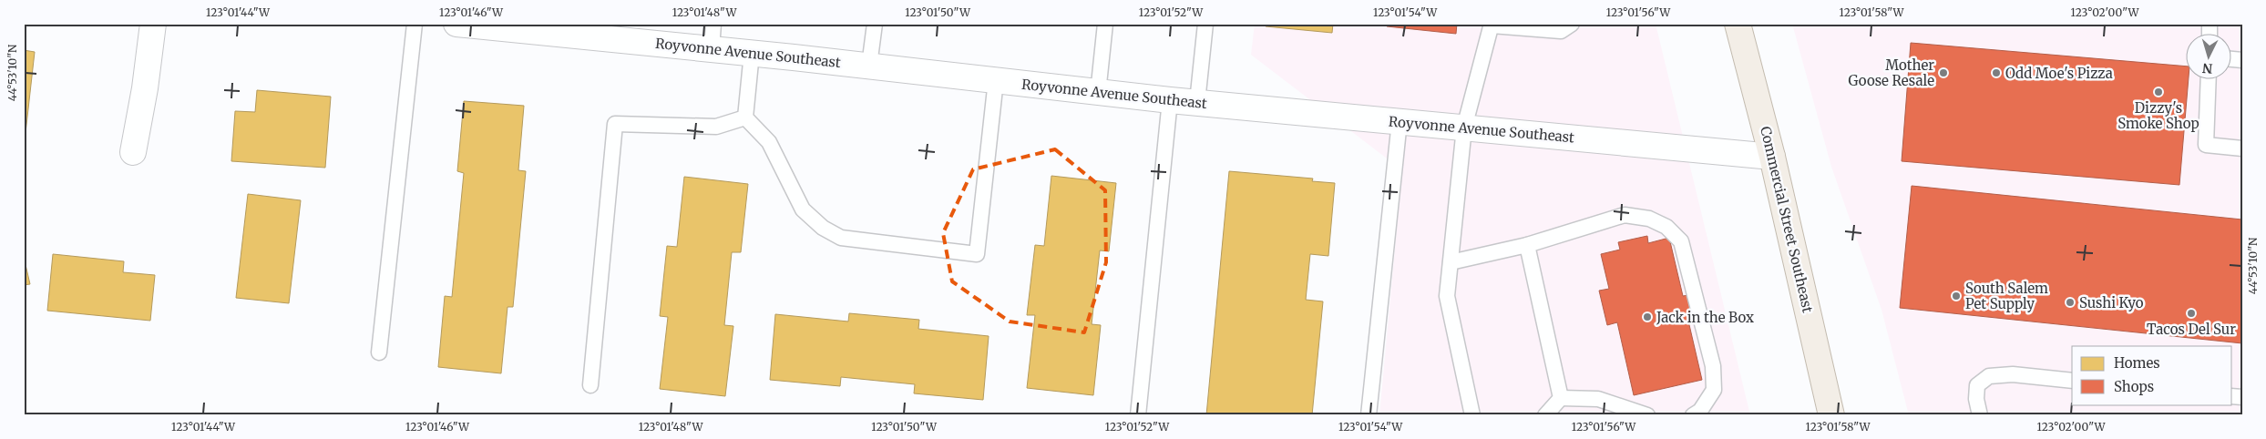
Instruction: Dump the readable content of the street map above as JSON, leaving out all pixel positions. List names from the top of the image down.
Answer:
{
  "streets": {
    "main road": ["Commercial Street Southeast"],
    "street": ["Royvonne Avenue Southeast"]
  },
  "crossings": [
    ["Royvonne Avenue Southeast", "Commercial Street Southeast"]
  ],
  "places": [
    "Mother Goose Resale",
    "Odd Moe's Pizza",
    "Dizzy's Smoke Shop",
    "South Salem Pet Supply",
    "Sushi Kyo",
    "Tacos Del Sur",
    "Jack in the Box"
  ],
  "legend": ["Homes", "Shops"],
  "north": "bottom",
  "coordinates": [
    "123°01'44\"W",
    "123°01'46\"W",
    "123°01'48\"W",
    "123°01'50\"W",
    "123°01'52\"W",
    "123°01'54\"W",
    "123°01'56\"W",
    "123°01'58\"W",
    "123°02'00\"W",
    "44°53'10\"N"
  ]
}
